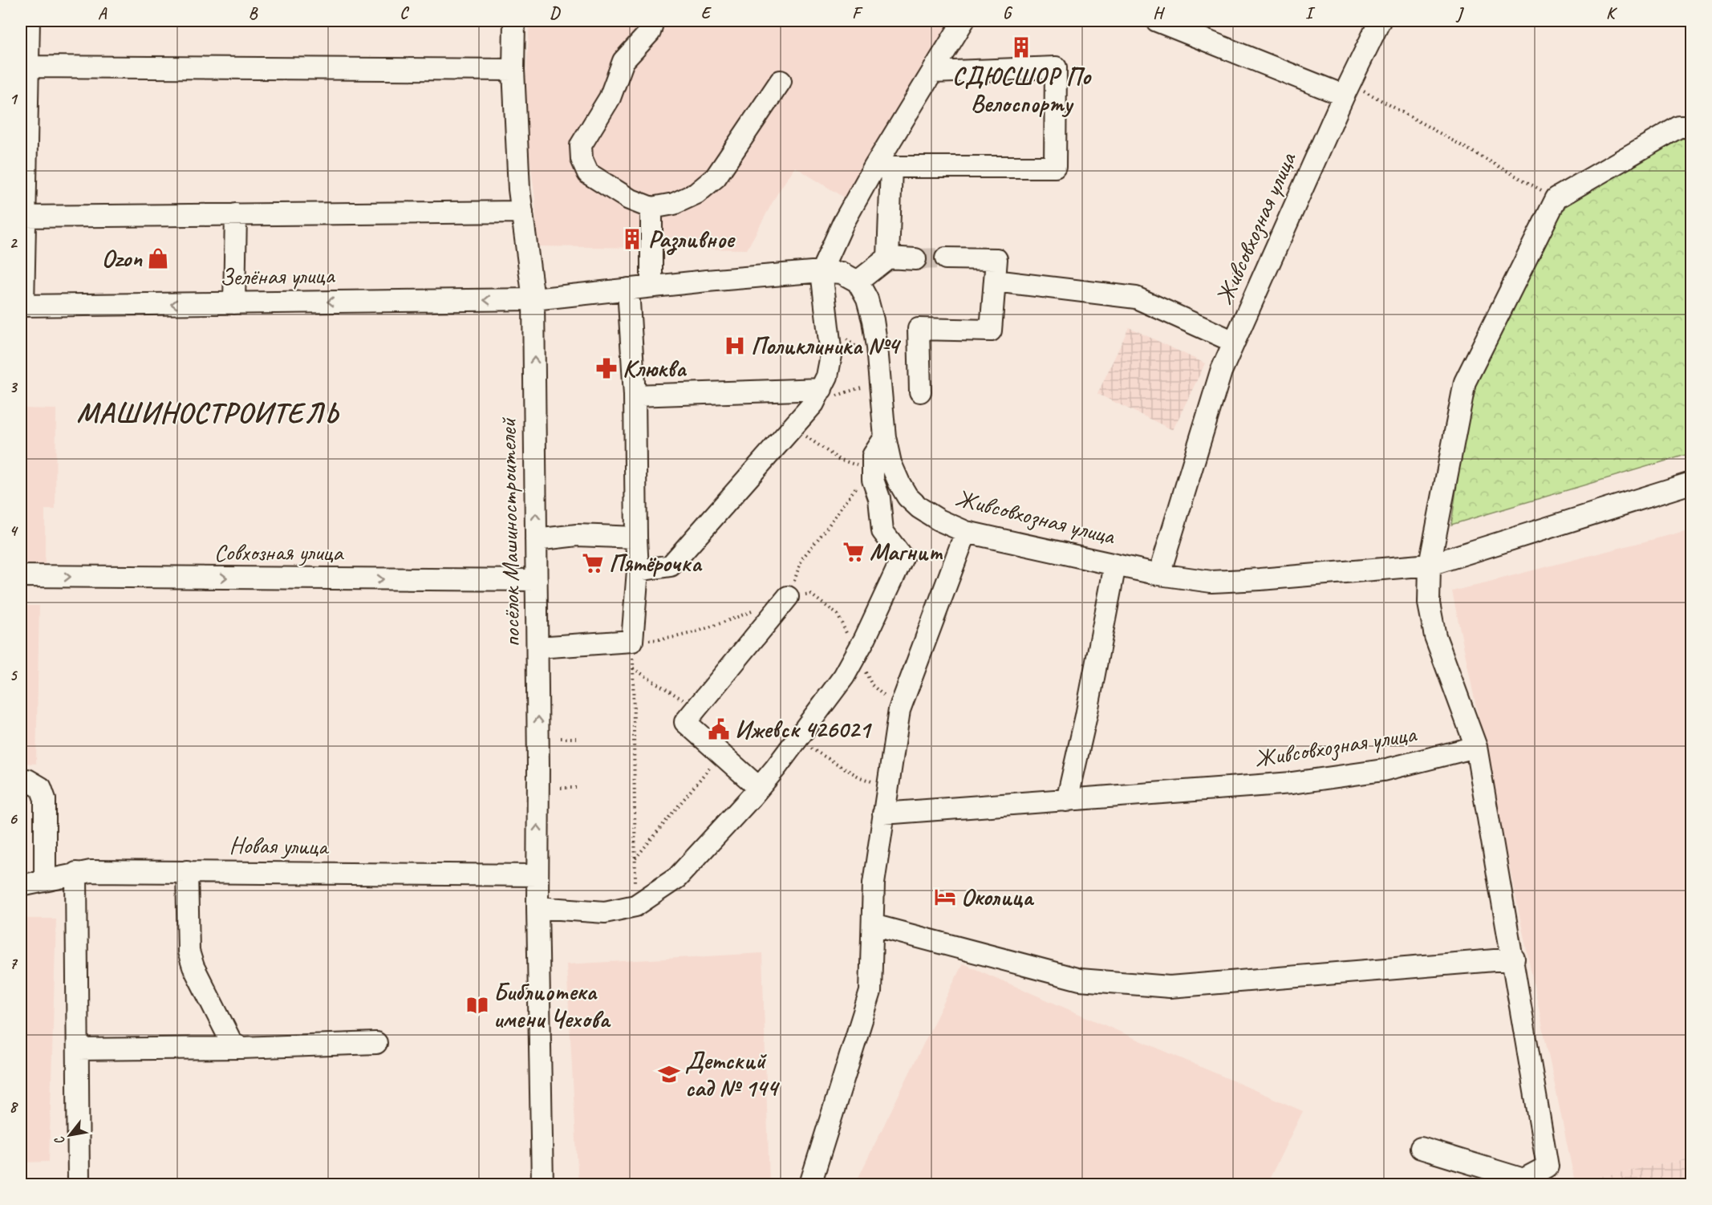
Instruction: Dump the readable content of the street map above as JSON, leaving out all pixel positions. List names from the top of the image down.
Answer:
{
  "streets": {
    "street": [
      "Живсовхозная улица",
      "Зелёная улица",
      "посёлок Машиностроителей",
      "Совхозная улица",
      "Новая улица"
    ]
  },
  "crossings": [
    ["Зелёная улица", "посёлок Машиностроителей"],
    ["посёлок Машиностроителей", "Совхозная улица"],
    ["посёлок Машиностроителей", "Новая улица"]
  ],
  "one_way": ["Совхозная улица"],
  "districts": ["МАШИНОСТРОИТЕЛЬ"],
  "places": {
    "building": ["СДЮСШОР По Велоспорту", "Разливное"],
    "shop": ["Ozon"],
    "hospital": ["Поликлиника №4"],
    "pharmacy": ["Клюква"],
    "supermarket": ["Магнит", "Пятёрочка"],
    "public building": ["Ижевск 426021"],
    "hotel": ["Околица"],
    "library": ["Библиотека имени Чехова"],
    "school or university": ["Детский сад № 144"]
  },
  "north": "bottom left",
  "grid": {
    "columns": [
      "A",
      "B",
      "C",
      "D",
      "E",
      "F",
      "G",
      "H",
      "I",
      "J",
      "K"
    ],
    "rows": [
      "1",
      "2",
      "3",
      "4",
      "5",
      "6",
      "7",
      "8"
    ]
  }
}
